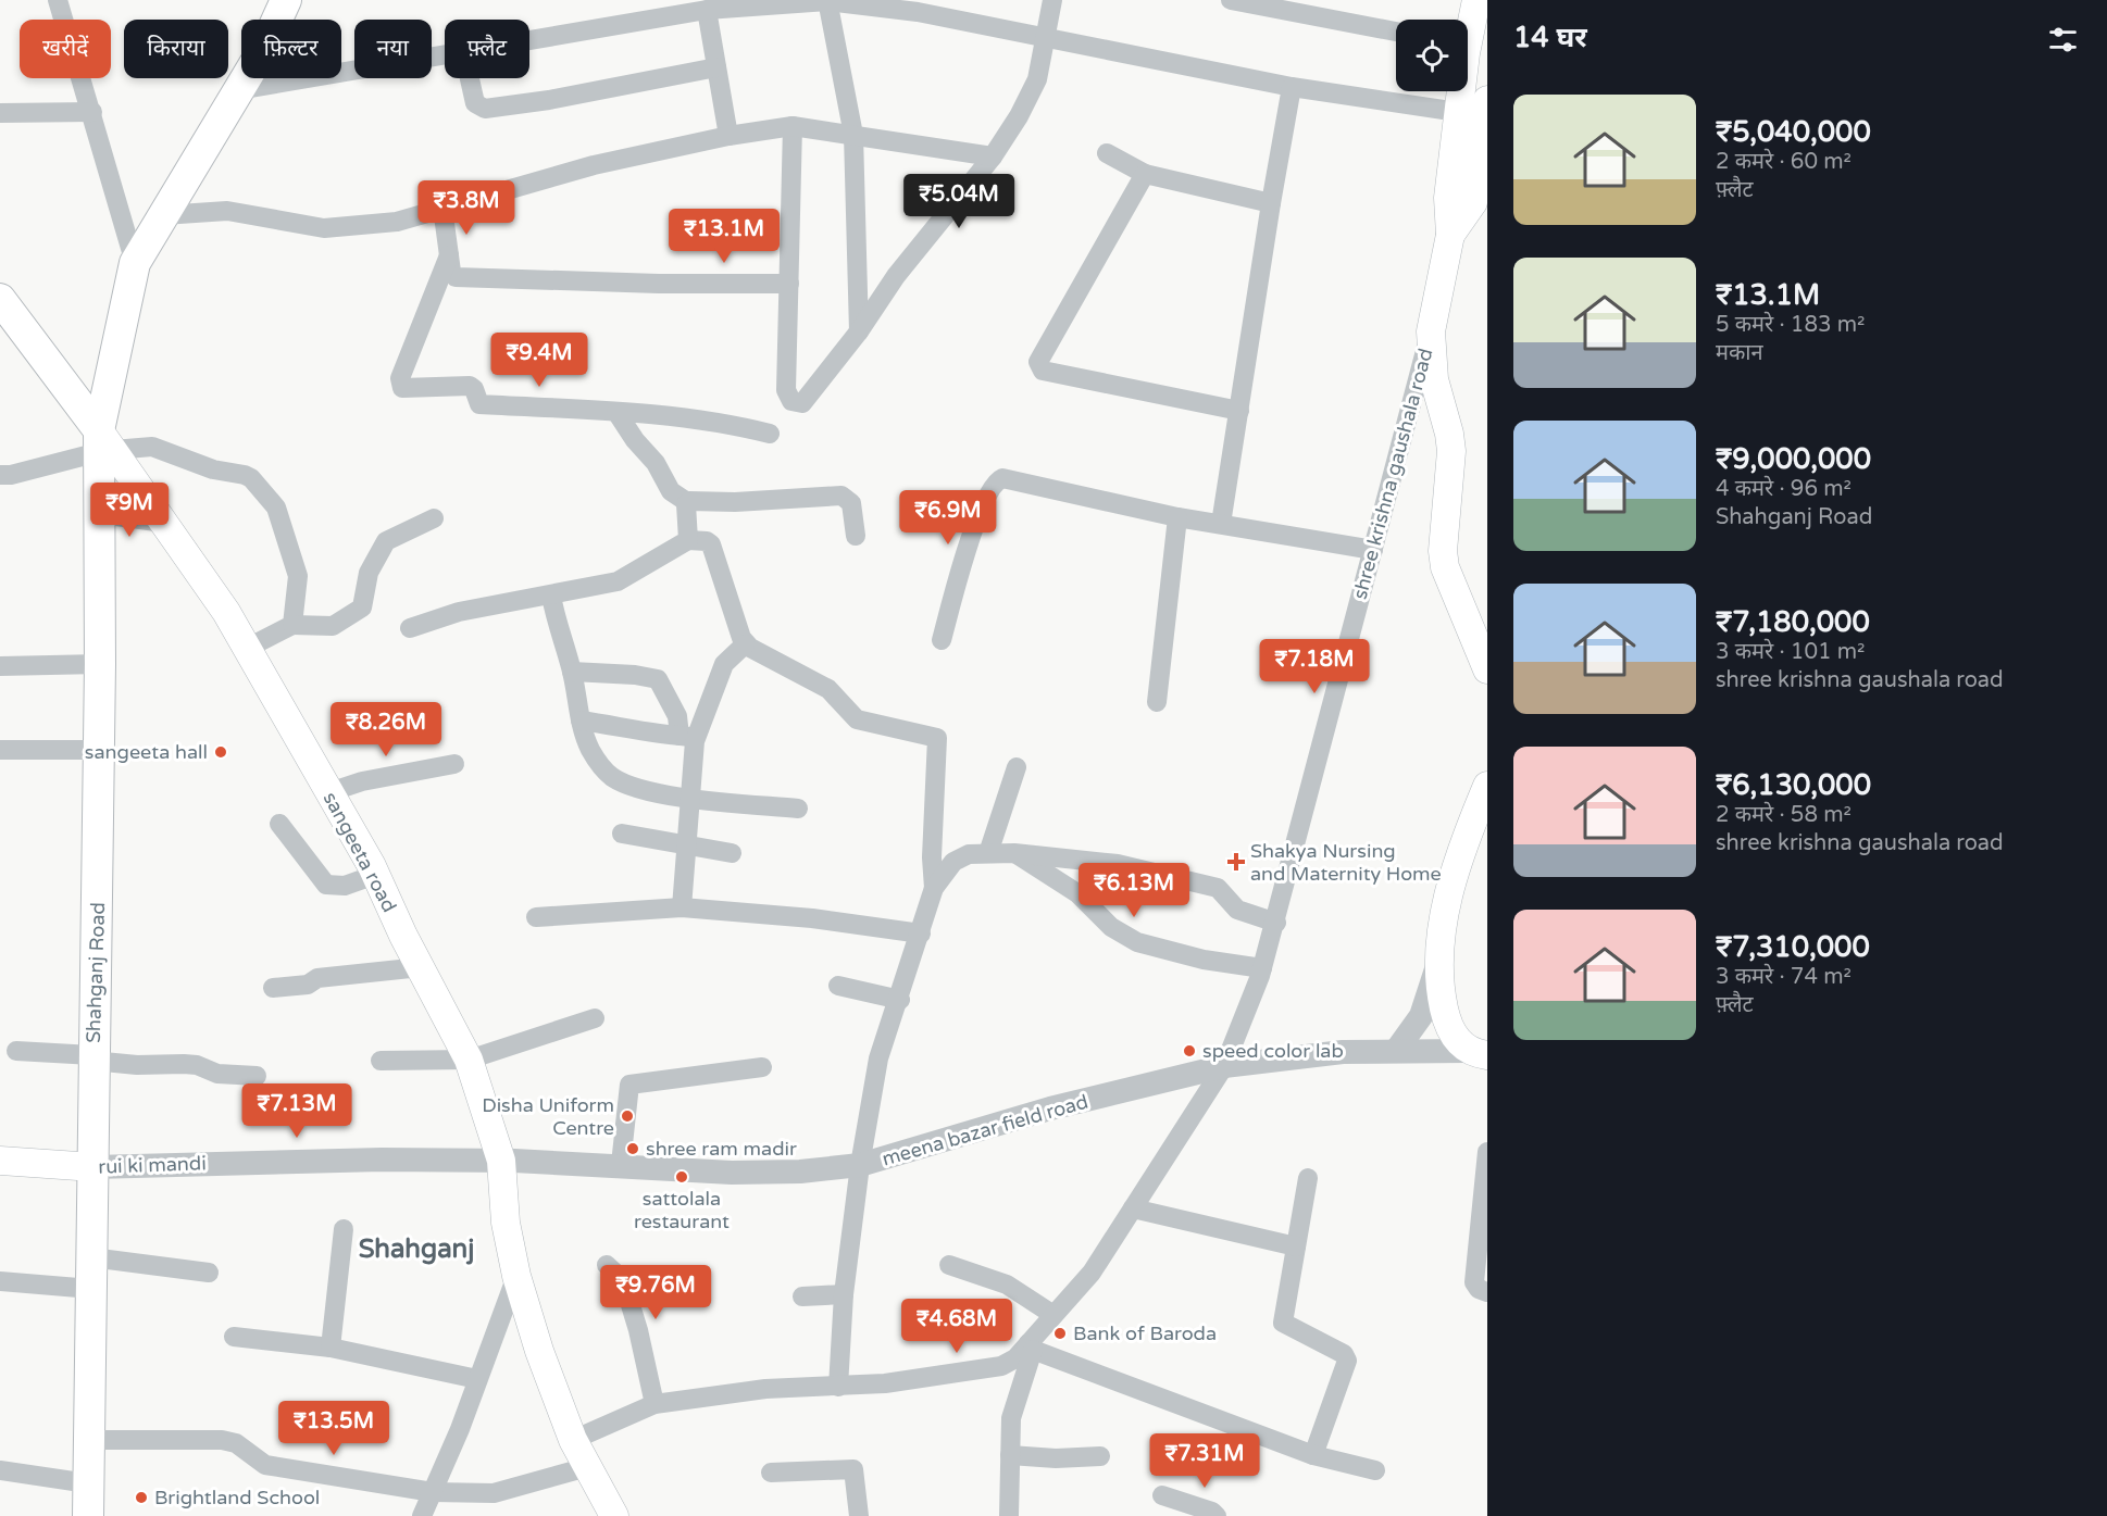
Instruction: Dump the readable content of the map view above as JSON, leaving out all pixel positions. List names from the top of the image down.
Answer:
{
  "streets": {
    "main road": ["sangeeta road", "Shahganj Road", "rui ki mandi"],
    "street": ["shree krishna gaushala road", "meena bazar field road"]
  },
  "crossings": [
    ["shree krishna gaushala road", "sangeeta road"],
    ["shree krishna gaushala road", "meena bazar field road"],
    ["sangeeta road", "Shahganj Road"],
    ["sangeeta road", "meena bazar field road"],
    ["sangeeta road", "rui ki mandi"],
    ["Shahganj Road", "rui ki mandi"],
    ["meena bazar field road", "rui ki mandi"]
  ],
  "districts": ["Shahganj"],
  "places": {
    "other": [
      "sangeeta hall",
      "speed color lab",
      "Disha Uniform Centre",
      "shree ram madir",
      "sattolala restaurant",
      "Bank of Baroda",
      "Brightland School"
    ],
    "health": ["Shakya Nursing and Maternity Home"]
  },
  "page": {
    "heading": "14 घर",
    "chip": [
      "खरीदें",
      "किराया",
      "फ़िल्टर",
      "नया",
      "फ़्लैट"
    ],
    "list": [
      {
        "name": "₹5,040,000",
        "note": "2 कमरे · 60 m² · फ़्लैट"
      },
      {
        "name": "₹13.1M",
        "note": "5 कमरे · 183 m² · मकान"
      },
      {
        "name": "₹9,000,000",
        "note": "4 कमरे · 96 m² · Shahganj Road"
      },
      {
        "name": "₹7,180,000",
        "note": "3 कमरे · 101 m² · shree krishna gaushala road"
      },
      {
        "name": "₹6,130,000",
        "note": "2 कमरे · 58 m² · shree krishna gaushala road"
      },
      {
        "name": "₹7,310,000",
        "note": "3 कमरे · 74 m² · फ़्लैट"
      }
    ],
    "price": [
      "₹5.04M",
      "₹3.8M",
      "₹13.1M",
      "₹9.4M",
      "₹9M",
      "₹6.9M",
      "₹7.18M",
      "₹8.26M",
      "₹6.13M",
      "₹7.13M",
      "₹9.76M",
      "₹4.68M",
      "₹13.5M",
      "₹7.31M"
    ]
  }
}
